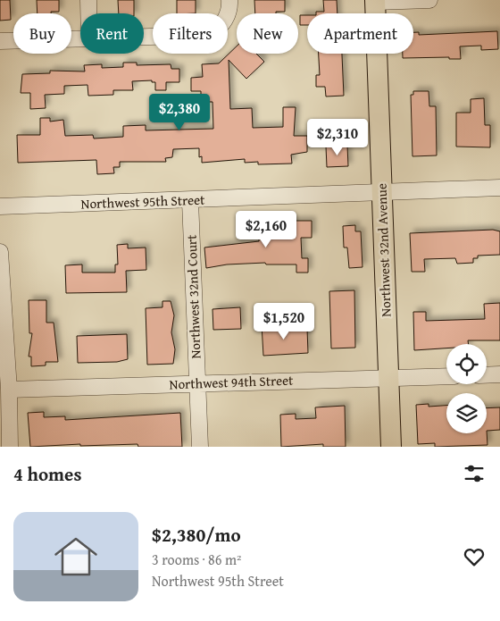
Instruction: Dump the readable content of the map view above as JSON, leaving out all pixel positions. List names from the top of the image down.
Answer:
{
  "streets": {
    "main road": ["Northwest 32nd Avenue"],
    "street": ["Northwest 95th Street", "Northwest 32nd Court", "Northwest 94th Street"]
  },
  "crossings": [
    ["Northwest 95th Street", "Northwest 32nd Avenue"],
    ["Northwest 95th Street", "Northwest 32nd Court"],
    ["Northwest 32nd Avenue", "Northwest 94th Street"],
    ["Northwest 32nd Court", "Northwest 94th Street"]
  ],
  "page": {
    "chip": [
      "Buy",
      "Rent",
      "Filters",
      "New",
      "Apartment"
    ],
    "price": [
      "$2,380",
      "$2,310",
      "$2,160",
      "$1,520"
    ],
    "heading": "4 homes",
    "list": [
      {
        "name": "$2,380/mo",
        "note": "3 rooms · 86 m² · Northwest 95th Street"
      }
    ]
  }
}
